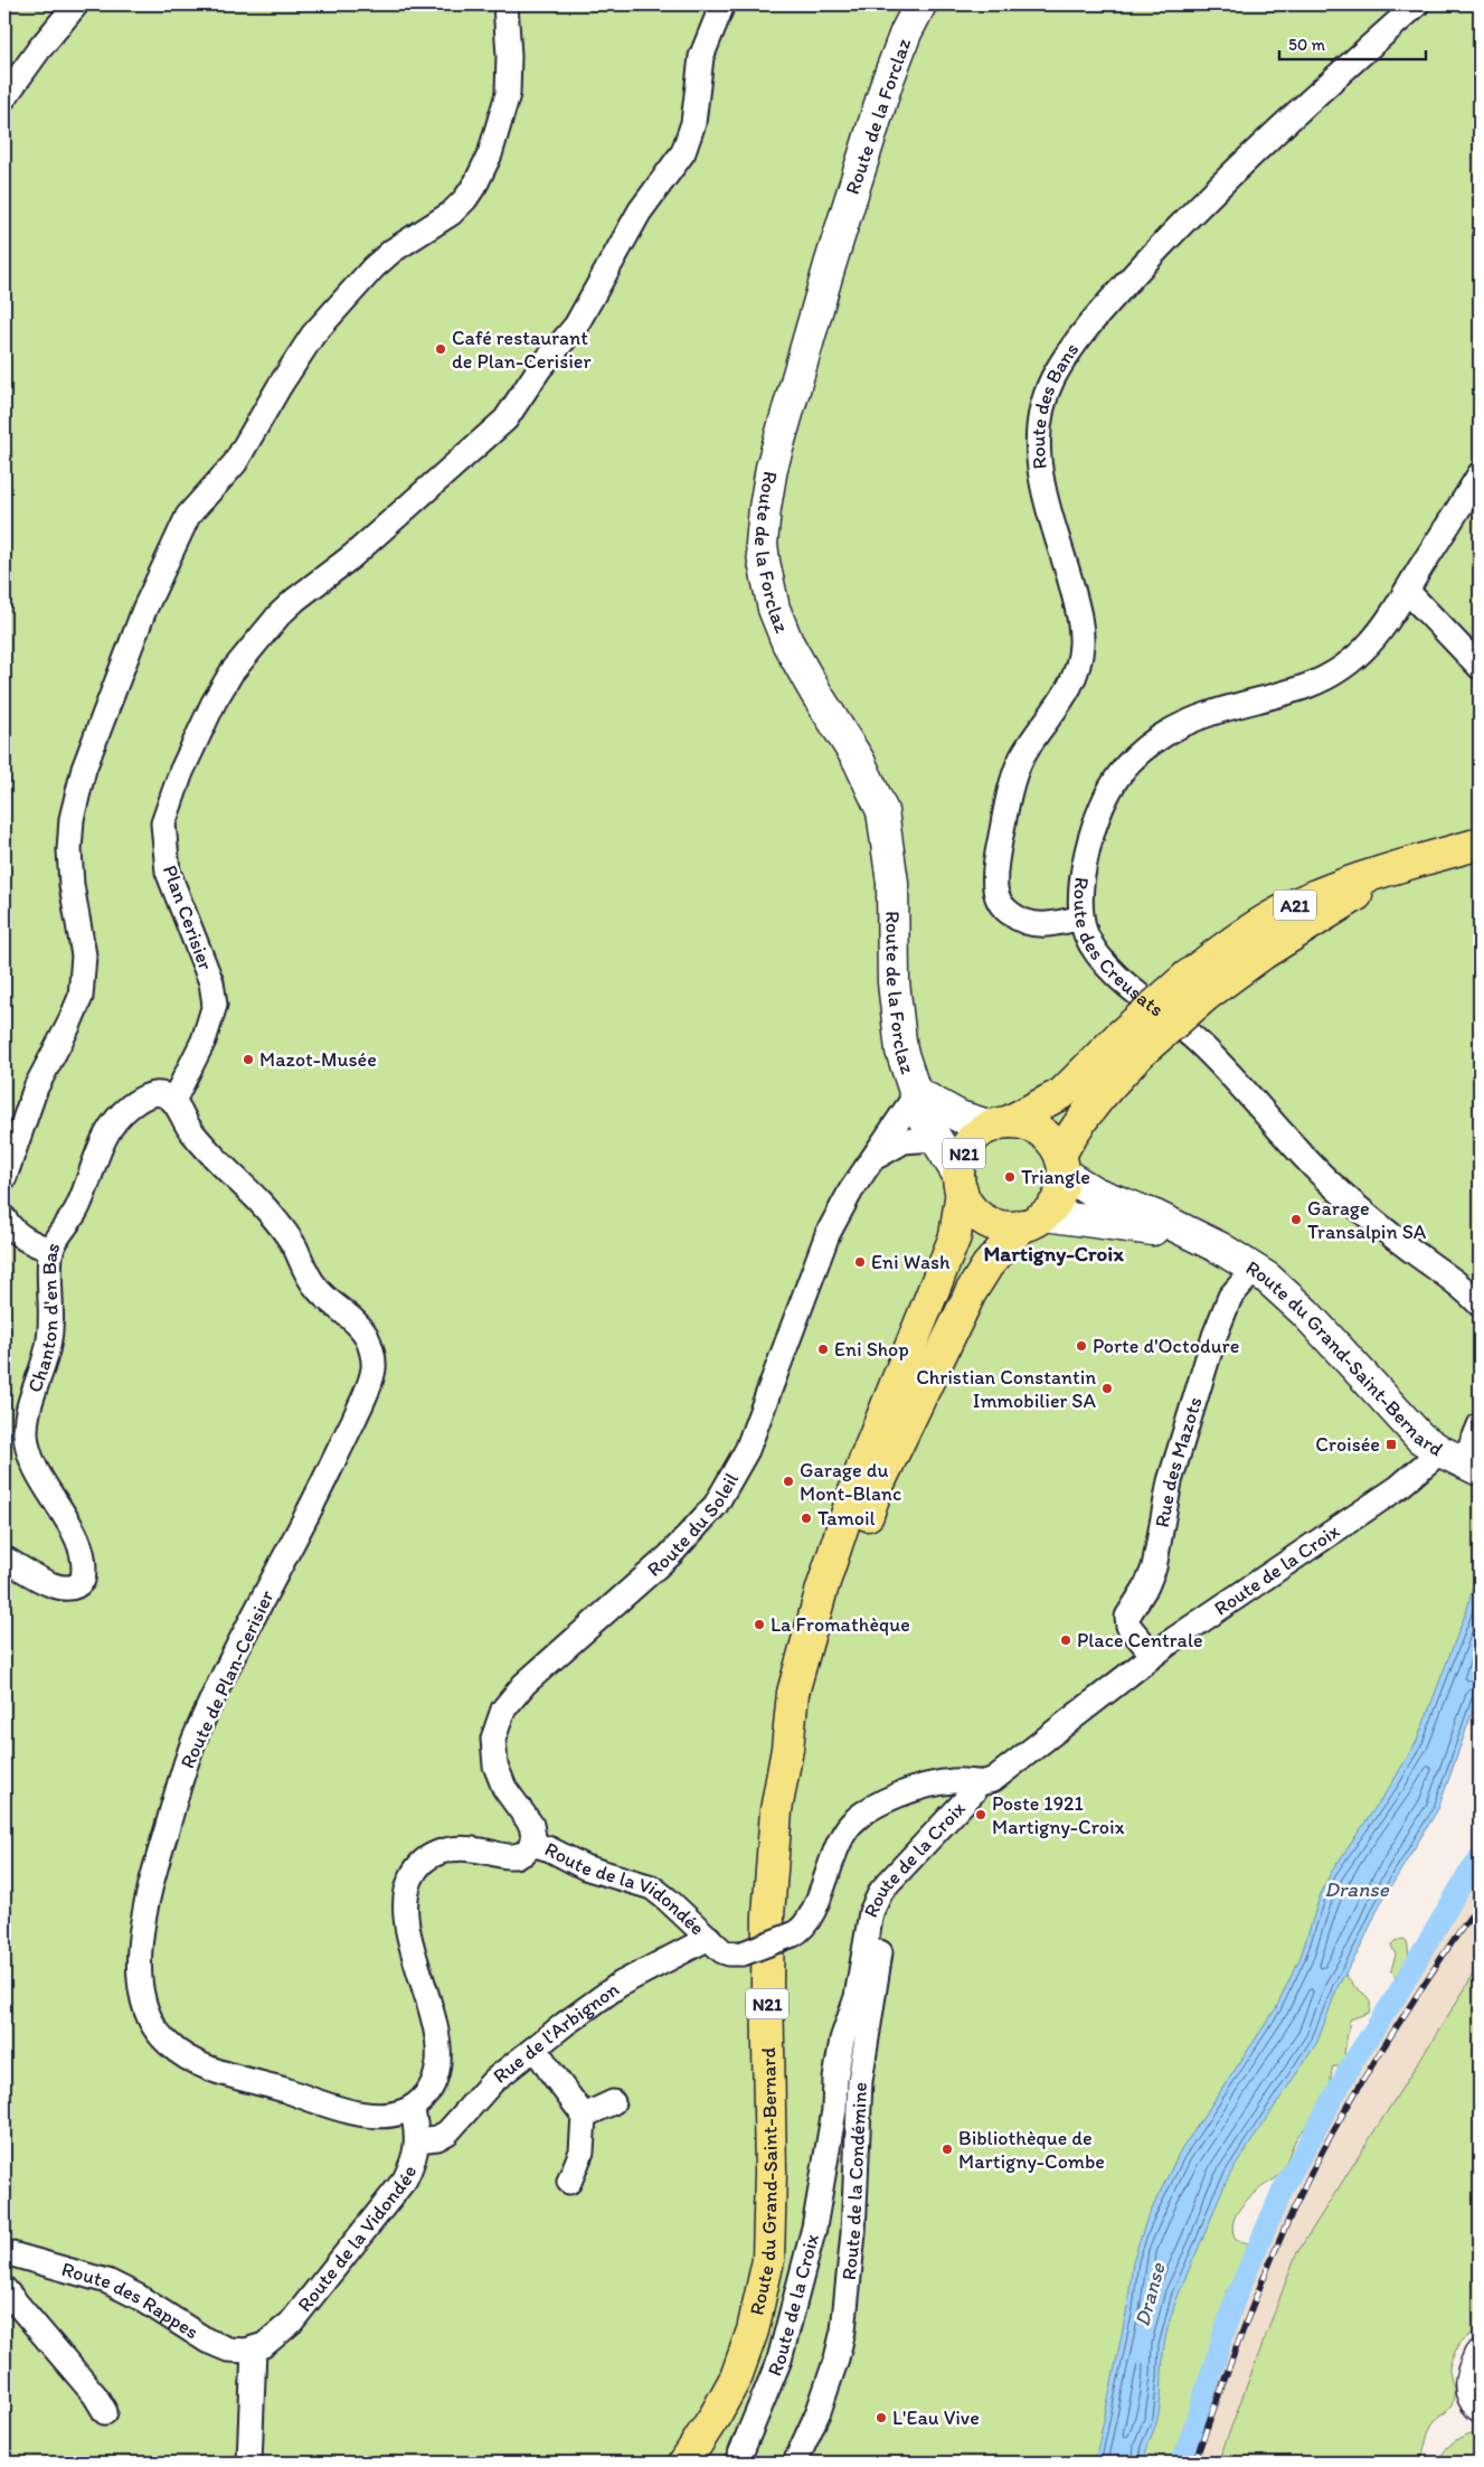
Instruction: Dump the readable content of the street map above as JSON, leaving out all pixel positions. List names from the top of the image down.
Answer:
{
  "streets": {
    "main road": [
      "Route de la Forclaz",
      "A21",
      "N21",
      "Route du Grand-Saint-Bernard"
    ],
    "street": [
      "Route des Bans",
      "Plan Cerisier",
      "Route des Creusats",
      "Chanton d'en Bas",
      "Rue des Mazots",
      "Route du Soleil",
      "Route de la Croix",
      "Route de Plan-Cerisier",
      "Route de la Vidondée",
      "Rue de l'Arbignon",
      "Route de la Condémine",
      "Route des Rappes"
    ]
  },
  "crossings": [
    ["Route de la Forclaz", "A21"],
    ["Route de la Forclaz", "N21"],
    ["Route de la Forclaz", "Route du Grand-Saint-Bernard"],
    ["Route de la Forclaz", "Route du Soleil"],
    ["Route des Bans", "Route des Creusats"],
    ["A21", "N21"],
    ["A21", "Route du Grand-Saint-Bernard"],
    ["Plan Cerisier", "Chanton d'en Bas"],
    ["Plan Cerisier", "Route de Plan-Cerisier"],
    ["N21", "Route du Grand-Saint-Bernard"],
    ["Chanton d'en Bas", "Route de Plan-Cerisier"],
    ["Route du Grand-Saint-Bernard", "Rue des Mazots"],
    ["Route du Grand-Saint-Bernard", "Route de la Croix"],
    ["Rue des Mazots", "Route de la Croix"],
    ["Route du Soleil", "Route de la Vidondée"],
    ["Route de la Croix", "Route de la Vidondée"],
    ["Route de la Croix", "Route de la Condémine"],
    ["Route de Plan-Cerisier", "Route de la Vidondée"],
    ["Route de la Vidondée", "Rue de l'Arbignon"],
    ["Route de la Vidondée", "Route des Rappes"]
  ],
  "districts": ["Martigny-Croix"],
  "water": ["Dranse"],
  "places": {
    "other": [
      "Café restaurant de Plan-Cerisier",
      "Mazot-Musée",
      "Triangle",
      "Garage Transalpin SA",
      "Eni Wash",
      "Porte d'Octodure",
      "Eni Shop",
      "Christian Constantin Immobilier SA",
      "Garage du Mont-Blanc",
      "Tamoil",
      "La Fromathèque",
      "Place Centrale",
      "Poste 1921 Martigny-Croix",
      "Bibliothèque de Martigny-Combe",
      "L'Eau Vive"
    ],
    "transit": ["Croisée"]
  },
  "scale_bar": "50 m"
}
